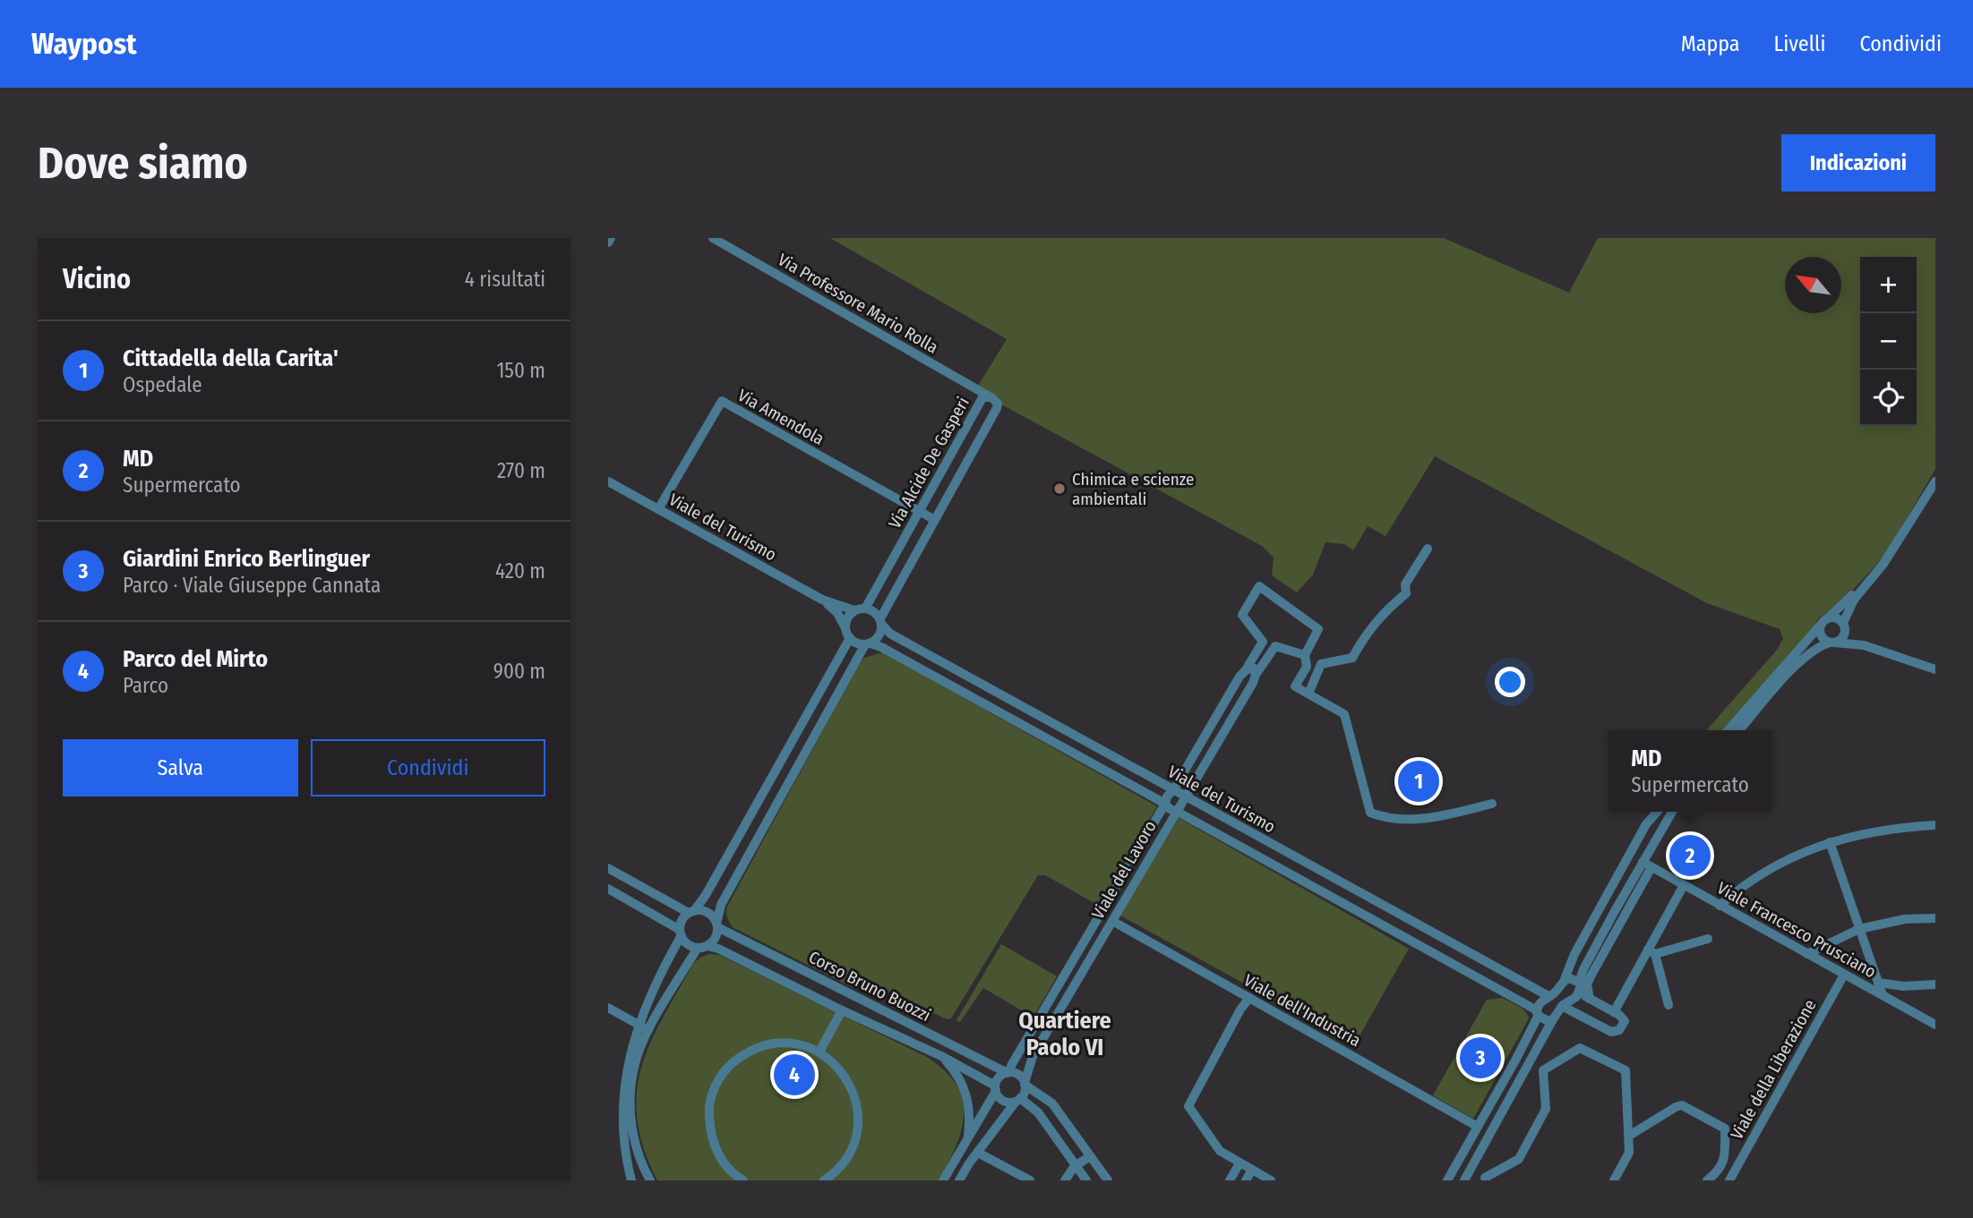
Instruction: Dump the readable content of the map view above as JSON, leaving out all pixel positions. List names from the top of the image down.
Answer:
{
  "streets": {
    "street": [
      "Via Professore Mario Rolla",
      "Via Amendola",
      "Via Alcide De Gasperi",
      "Viale del Turismo",
      "Viale del Lavoro",
      "Viale Francesco Prusciano",
      "Corso Bruno Buozzi",
      "Viale dell'Industria",
      "Viale della Liberazione"
    ]
  },
  "crossings": [
    ["Via Professore Mario Rolla", "Via Alcide De Gasperi"],
    ["Via Amendola", "Via Alcide De Gasperi"],
    ["Via Amendola", "Viale del Turismo"],
    ["Via Alcide De Gasperi", "Viale del Turismo"],
    ["Viale del Turismo", "Viale del Lavoro"],
    ["Viale del Lavoro", "Corso Bruno Buozzi"],
    ["Viale del Lavoro", "Viale dell'Industria"],
    ["Viale Francesco Prusciano", "Viale della Liberazione"]
  ],
  "districts": ["Quartiere Paolo VI"],
  "places": ["Chimica e scienze ambientali"],
  "north": "top left",
  "page": {
    "header": "Waypost",
    "nav": ["Mappa", "Livelli", "Condividi"],
    "buttons": [
      "Indicazioni",
      ["Salva", "Condividi"]
    ],
    "title": "Dove siamo",
    "heading": ["Vicino", "4 risultati"],
    "map_buttons": ["+", "−"],
    "list": [
      {
        "mark": "1",
        "name": "Cittadella della Carita'",
        "note": "Ospedale",
        "value": "150 m"
      },
      {
        "mark": "2",
        "name": "MD",
        "note": "Supermercato",
        "value": "270 m"
      },
      {
        "mark": "3",
        "name": "Giardini Enrico Berlinguer",
        "note": "Parco · Viale Giuseppe Cannata",
        "value": "420 m"
      },
      {
        "mark": "4",
        "name": "Parco del Mirto",
        "note": "Parco",
        "value": "900 m"
      }
    ],
    "popup": ["MD", "Supermercato"],
    "pins": [
      "1",
      "2",
      "3",
      "4"
    ]
  }
}
